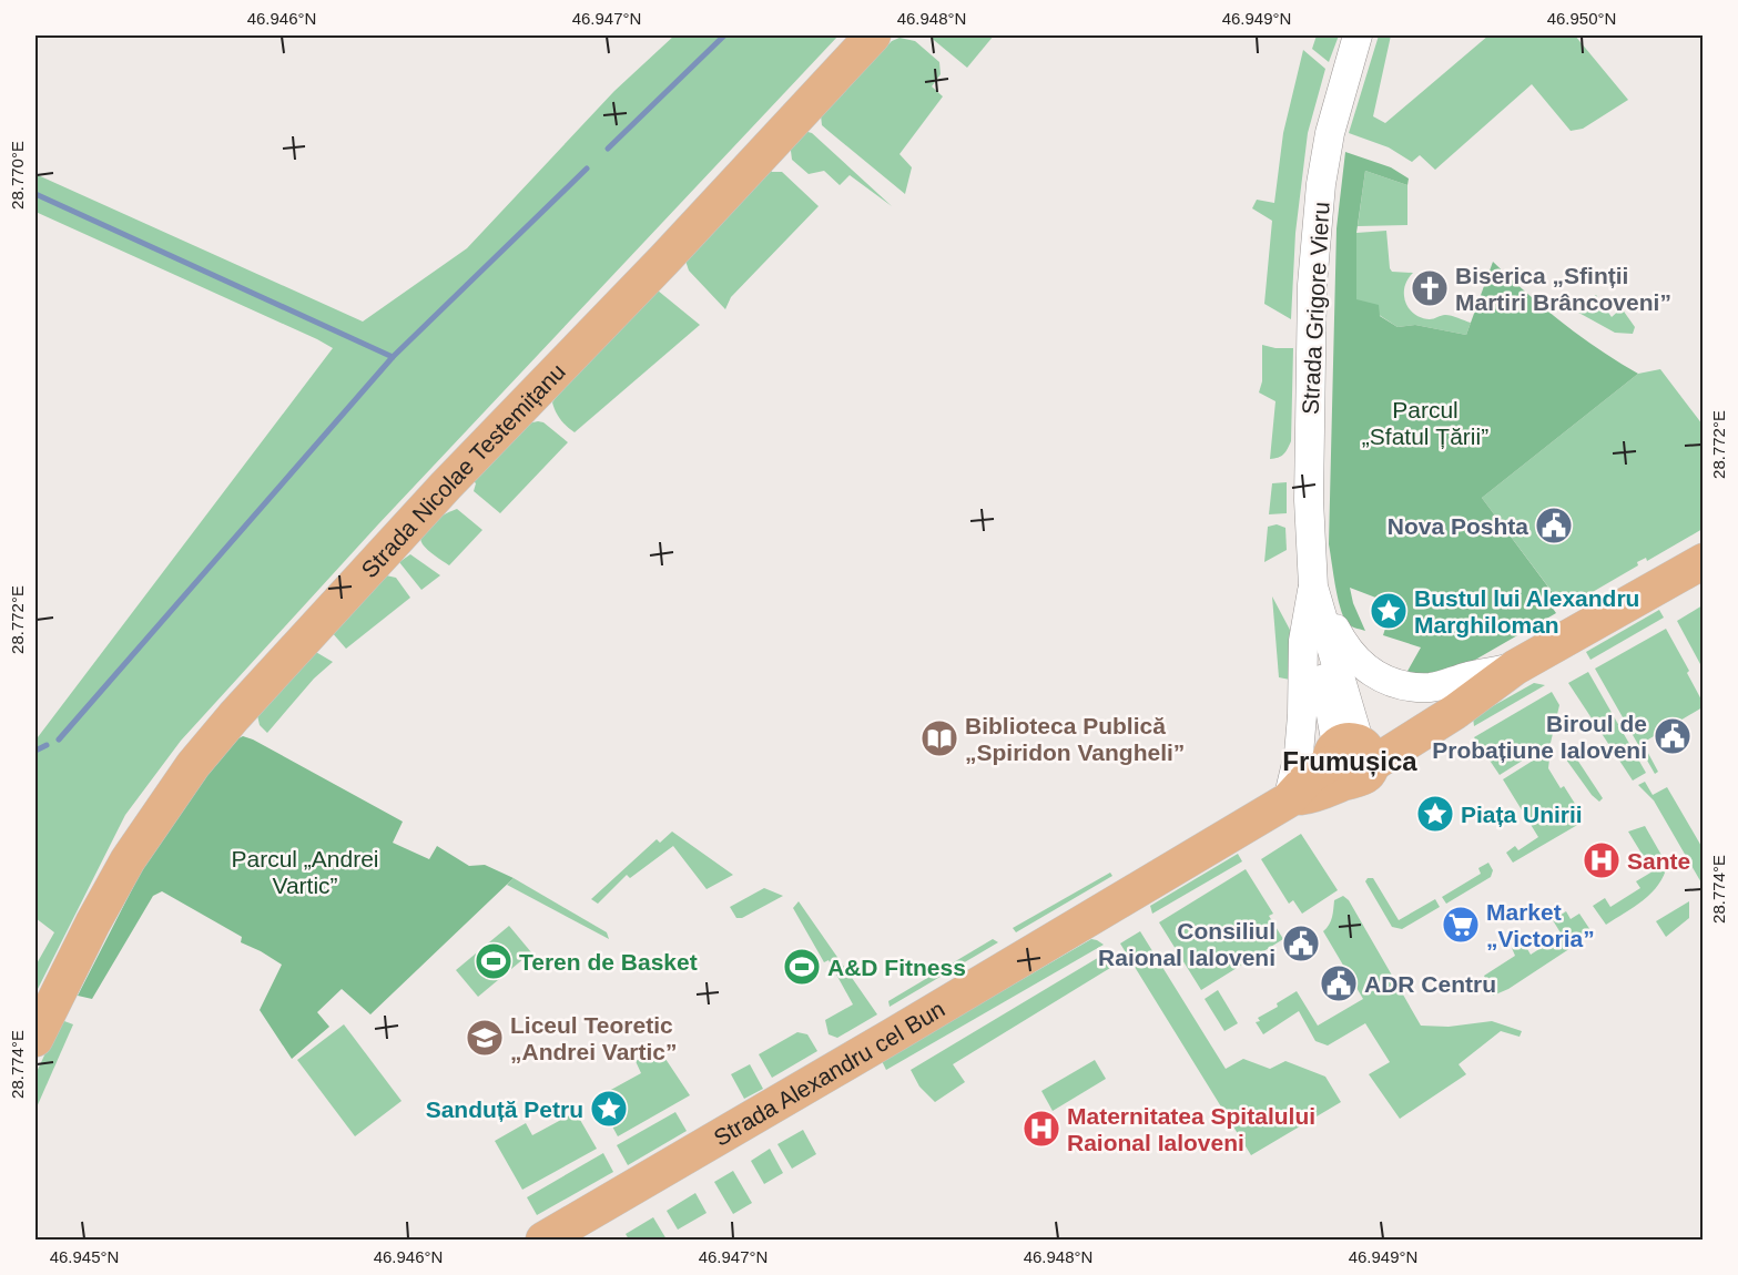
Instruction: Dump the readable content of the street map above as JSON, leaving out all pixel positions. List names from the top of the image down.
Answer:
{
  "streets": {
    "main road": ["Strada Nicolae Testemițanu", "Strada Alexandru cel Bun"],
    "street": ["Strada Grigore Vieru"]
  },
  "districts": ["Frumușica"],
  "parks": ["Parcul „Sfatul Țării”", "Parcul „Andrei Vartic”"],
  "places": {
    "church": ["Biserica „Sfinții Martiri Brâncoveni”"],
    "public building": [
      "Nova Poshta",
      "Biroul de Probațiune Ialoveni",
      "Consiliul Raional Ialoveni",
      "ADR Centru"
    ],
    "place": ["Bustul lui Alexandru Marghiloman", "Piața Unirii", "Sanduță Petru"],
    "library": ["Biblioteca Publică „Spiridon Vangheli”"],
    "hospital": ["Sante", "Maternitatea Spitalului Raional Ialoveni"],
    "supermarket": ["Market „Victoria”"],
    "sports": ["Teren de Basket", "A&D Fitness"],
    "school or university": ["Liceul Teoretic „Andrei Vartic”"]
  },
  "coordinates": [
    "46.946°N",
    "46.947°N",
    "46.948°N",
    "46.949°N",
    "46.950°N",
    "28.770°E",
    "28.772°E",
    "28.774°E",
    "46.945°N"
  ]
}
